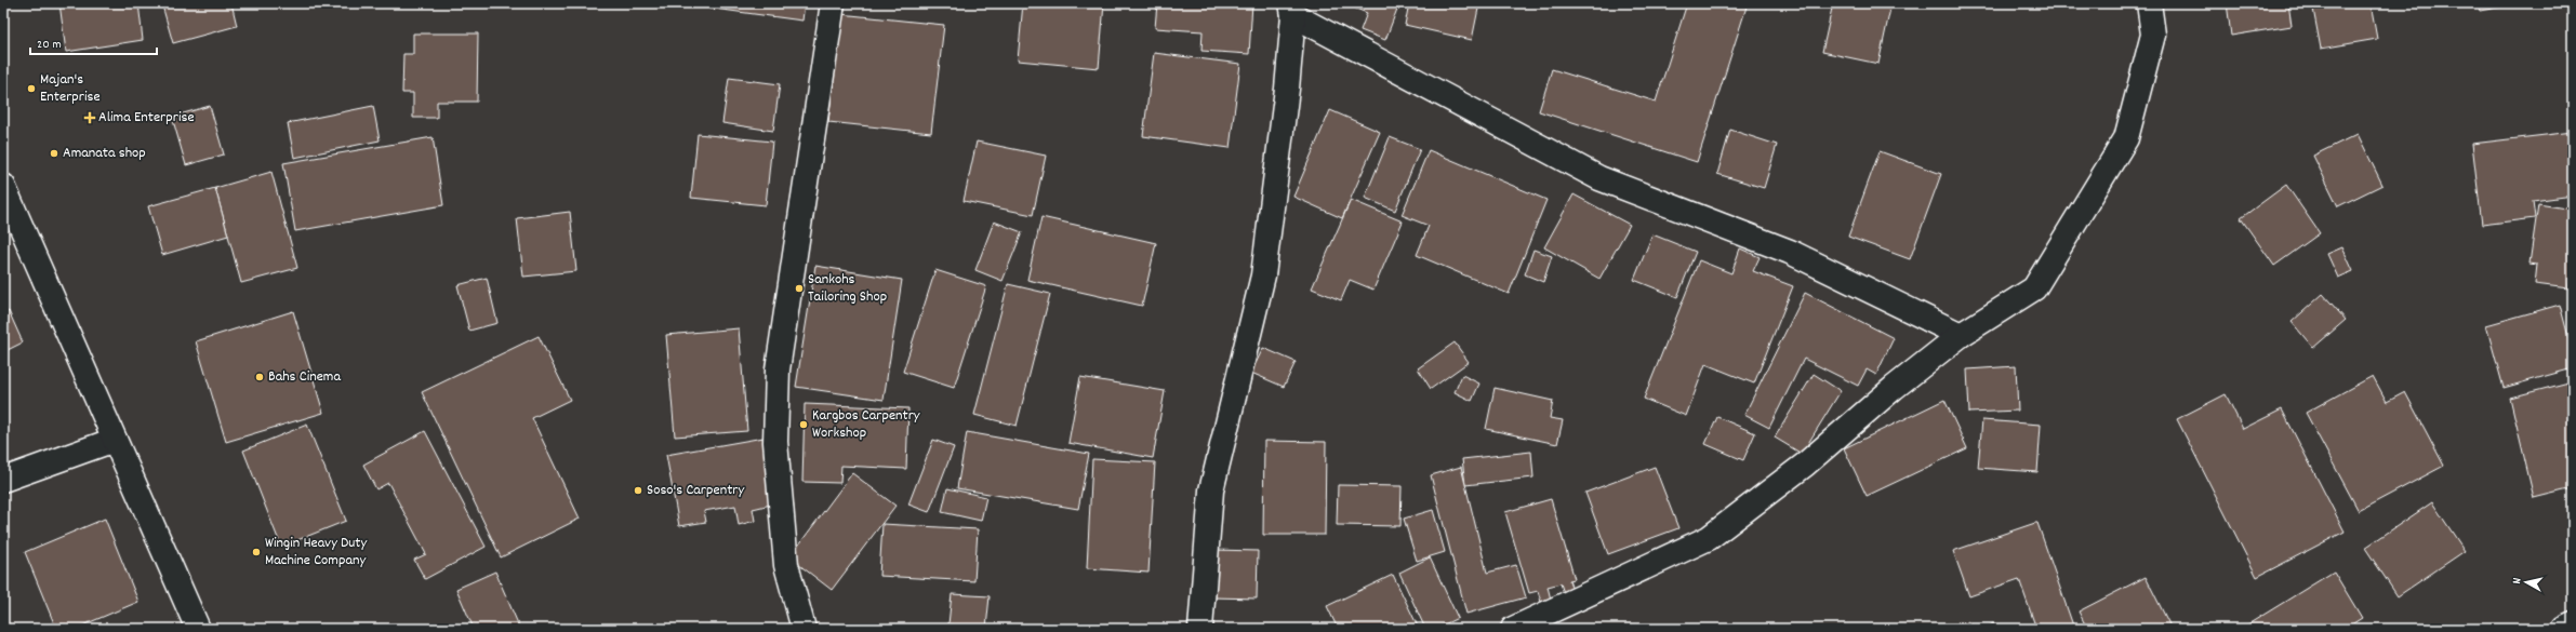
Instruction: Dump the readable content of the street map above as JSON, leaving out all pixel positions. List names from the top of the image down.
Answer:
{
  "places": {
    "other": [
      "Majan's Enterprise",
      "Amanata shop",
      "Sankohs Tailoring Shop",
      "Bahs Cinema",
      "Kargbos Carpentry Workshop",
      "Soso's Carpentry",
      "Wingin Heavy Duty Machine Company"
    ],
    "health": ["Alima Enterprise"]
  },
  "scale_bar": "20 m",
  "north": "left"
}
